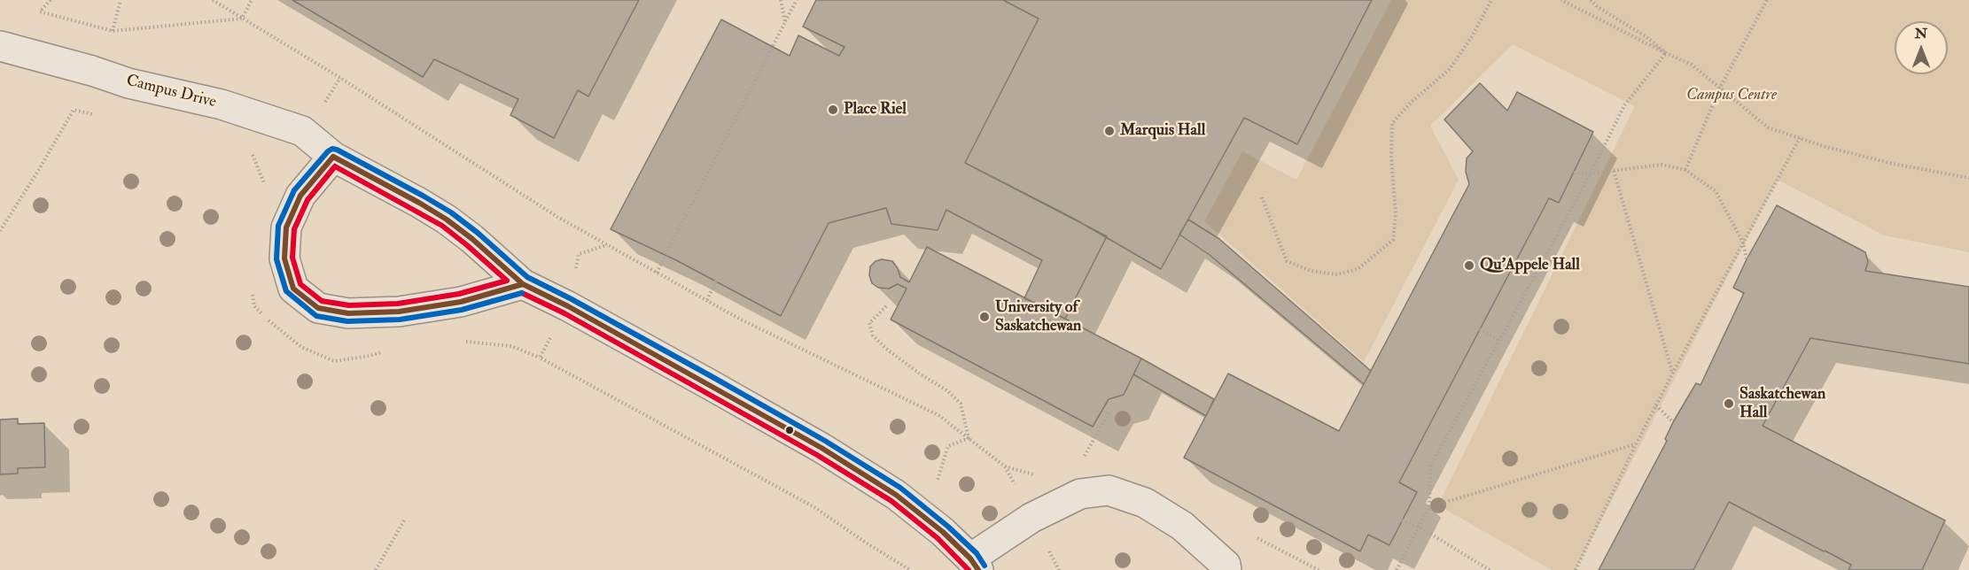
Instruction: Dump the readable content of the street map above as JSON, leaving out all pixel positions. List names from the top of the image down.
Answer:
{
  "streets": {
    "street": ["Campus Drive"]
  },
  "parks": ["Campus Centre"],
  "places": [
    "Place Riel",
    "Marquis Hall",
    "Qu'Appele Hall",
    "University of Saskatchewan",
    "Saskatchewan Hall"
  ],
  "north": "top"
}
